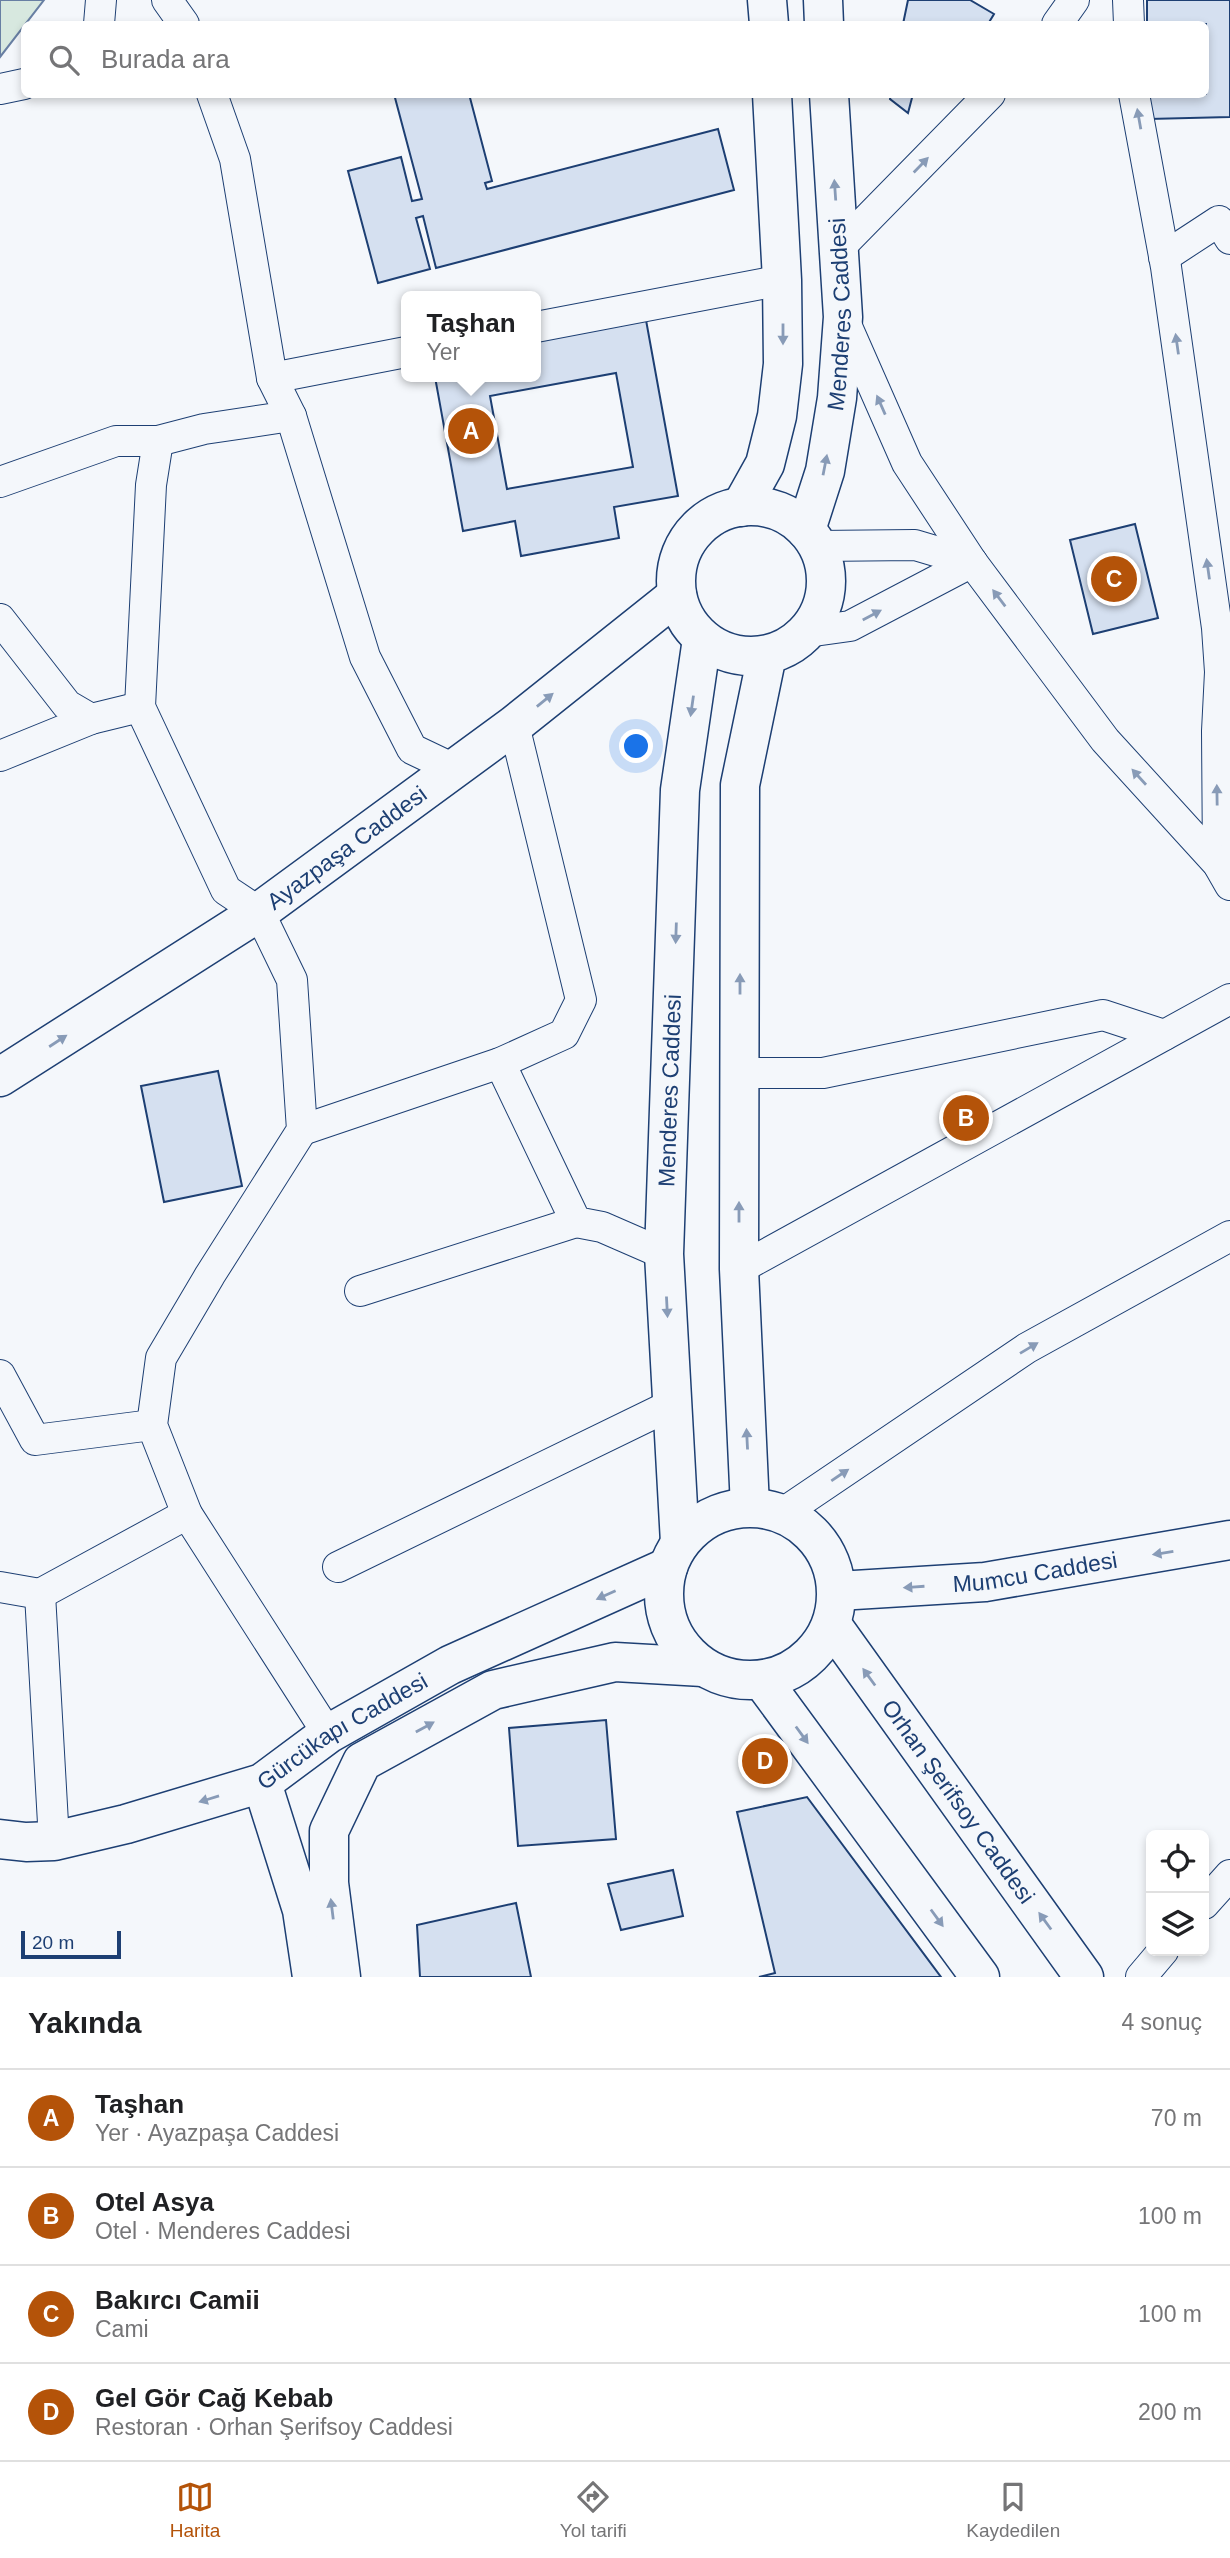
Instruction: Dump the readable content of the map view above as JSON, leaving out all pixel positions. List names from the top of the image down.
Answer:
{
  "streets": {
    "main road": [
      "Menderes Caddesi",
      "Ayazpaşa Caddesi",
      "Mumcu Caddesi",
      "Gürcükapı Caddesi",
      "Orhan Şerifsoy Caddesi"
    ]
  },
  "crossings": [
    ["Menderes Caddesi", "Ayazpaşa Caddesi"],
    ["Menderes Caddesi", "Mumcu Caddesi"],
    ["Menderes Caddesi", "Gürcükapı Caddesi"],
    ["Menderes Caddesi", "Orhan Şerifsoy Caddesi"],
    ["Mumcu Caddesi", "Gürcükapı Caddesi"],
    ["Mumcu Caddesi", "Orhan Şerifsoy Caddesi"],
    ["Gürcükapı Caddesi", "Orhan Şerifsoy Caddesi"]
  ],
  "one_way": ["Ayazpaşa Caddesi", "Mumcu Caddesi", "Gürcükapı Caddesi"],
  "scale_bar": "20 m",
  "page": {
    "search": "Burada ara",
    "popup": ["Taşhan", "Yer"],
    "pins": [
      "A",
      "C",
      "B",
      "D"
    ],
    "scale": "20 m",
    "heading": ["Yakında", "4 sonuç"],
    "list": [
      {
        "mark": "A",
        "name": "Taşhan",
        "note": "Yer · Ayazpaşa Caddesi",
        "value": "70 m"
      },
      {
        "mark": "B",
        "name": "Otel Asya",
        "note": "Otel · Menderes Caddesi",
        "value": "100 m"
      },
      {
        "mark": "C",
        "name": "Bakırcı Camii",
        "note": "Cami",
        "value": "100 m"
      },
      {
        "mark": "D",
        "name": "Gel Gör Cağ Kebab",
        "note": "Restoran · Orhan Şerifsoy Caddesi",
        "value": "200 m"
      }
    ],
    "nav": ["Harita", "Yol tarifi", "Kaydedilen"]
  }
}
